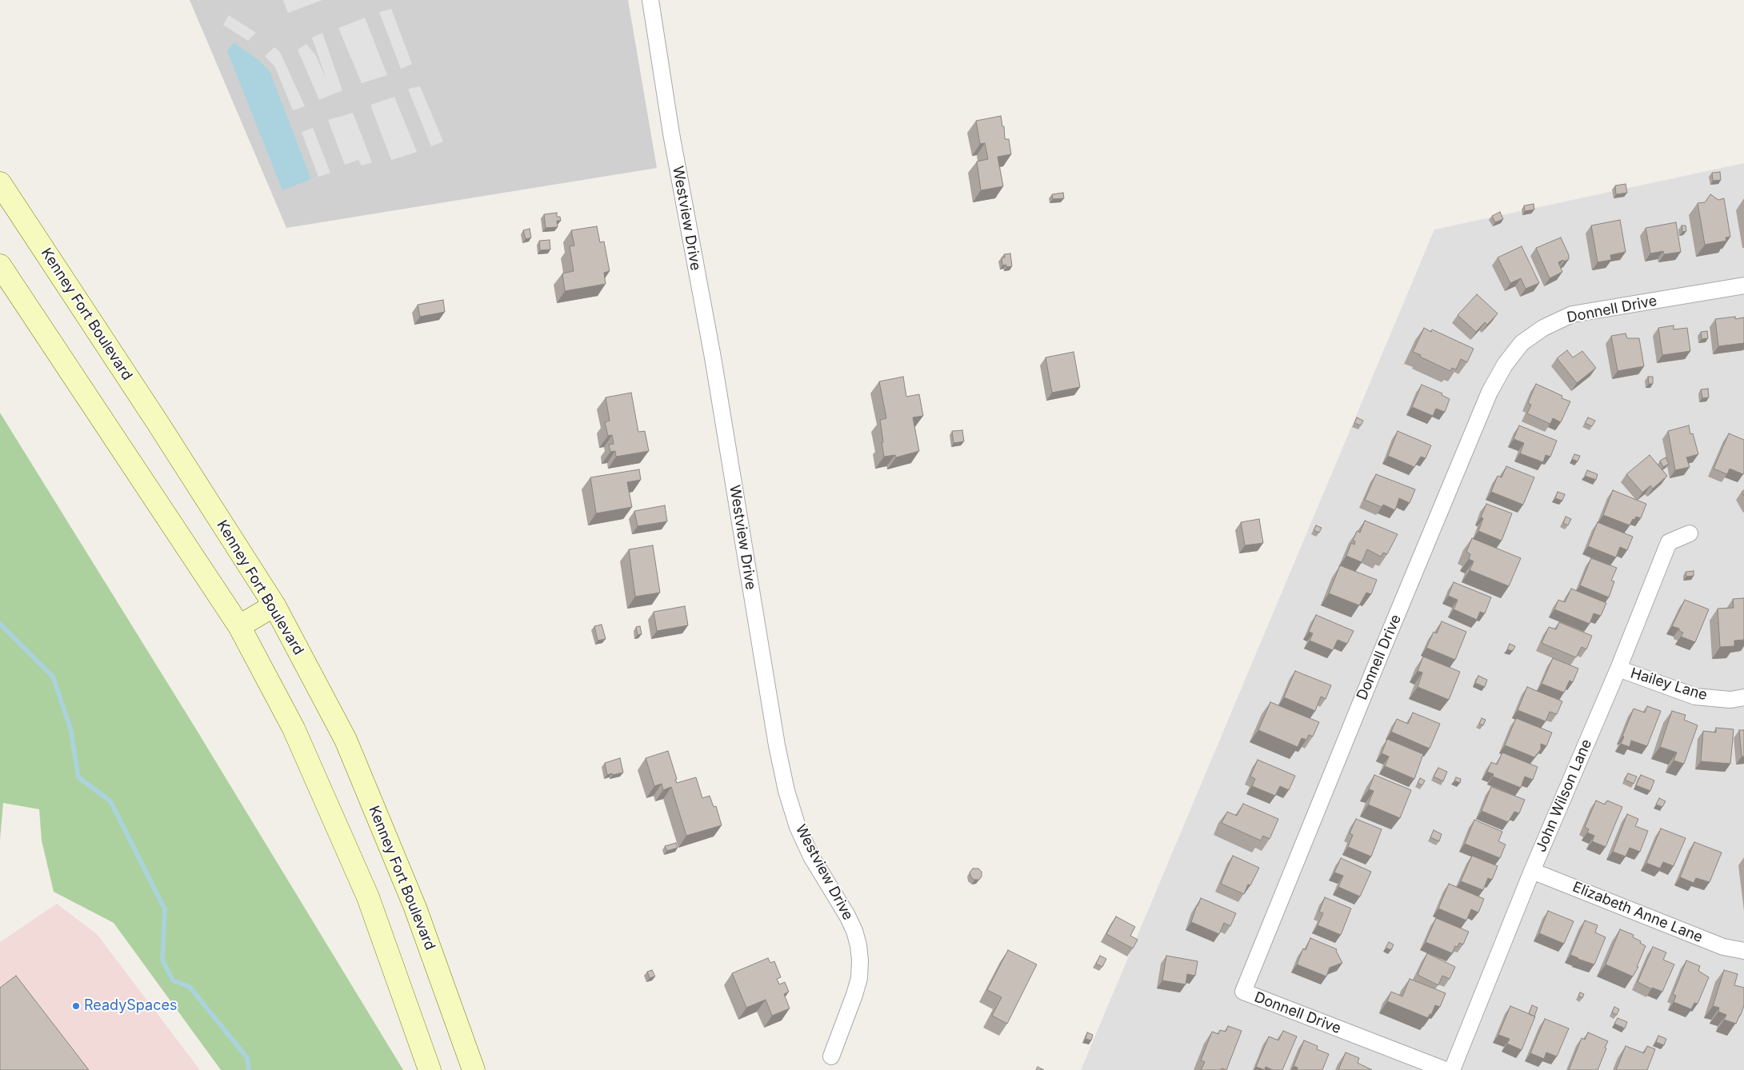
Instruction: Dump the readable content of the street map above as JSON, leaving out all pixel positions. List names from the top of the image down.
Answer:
{
  "streets": {
    "main road": ["Kenney Fort Boulevard"],
    "street": [
      "Westview Drive",
      "Donnell Drive",
      "Hailey Lane",
      "John Wilson Lane",
      "Elizabeth Anne Lane"
    ]
  },
  "crossings": [
    ["Hailey Lane", "John Wilson Lane"],
    ["John Wilson Lane", "Elizabeth Anne Lane"]
  ],
  "places": ["ReadySpaces"]
}
